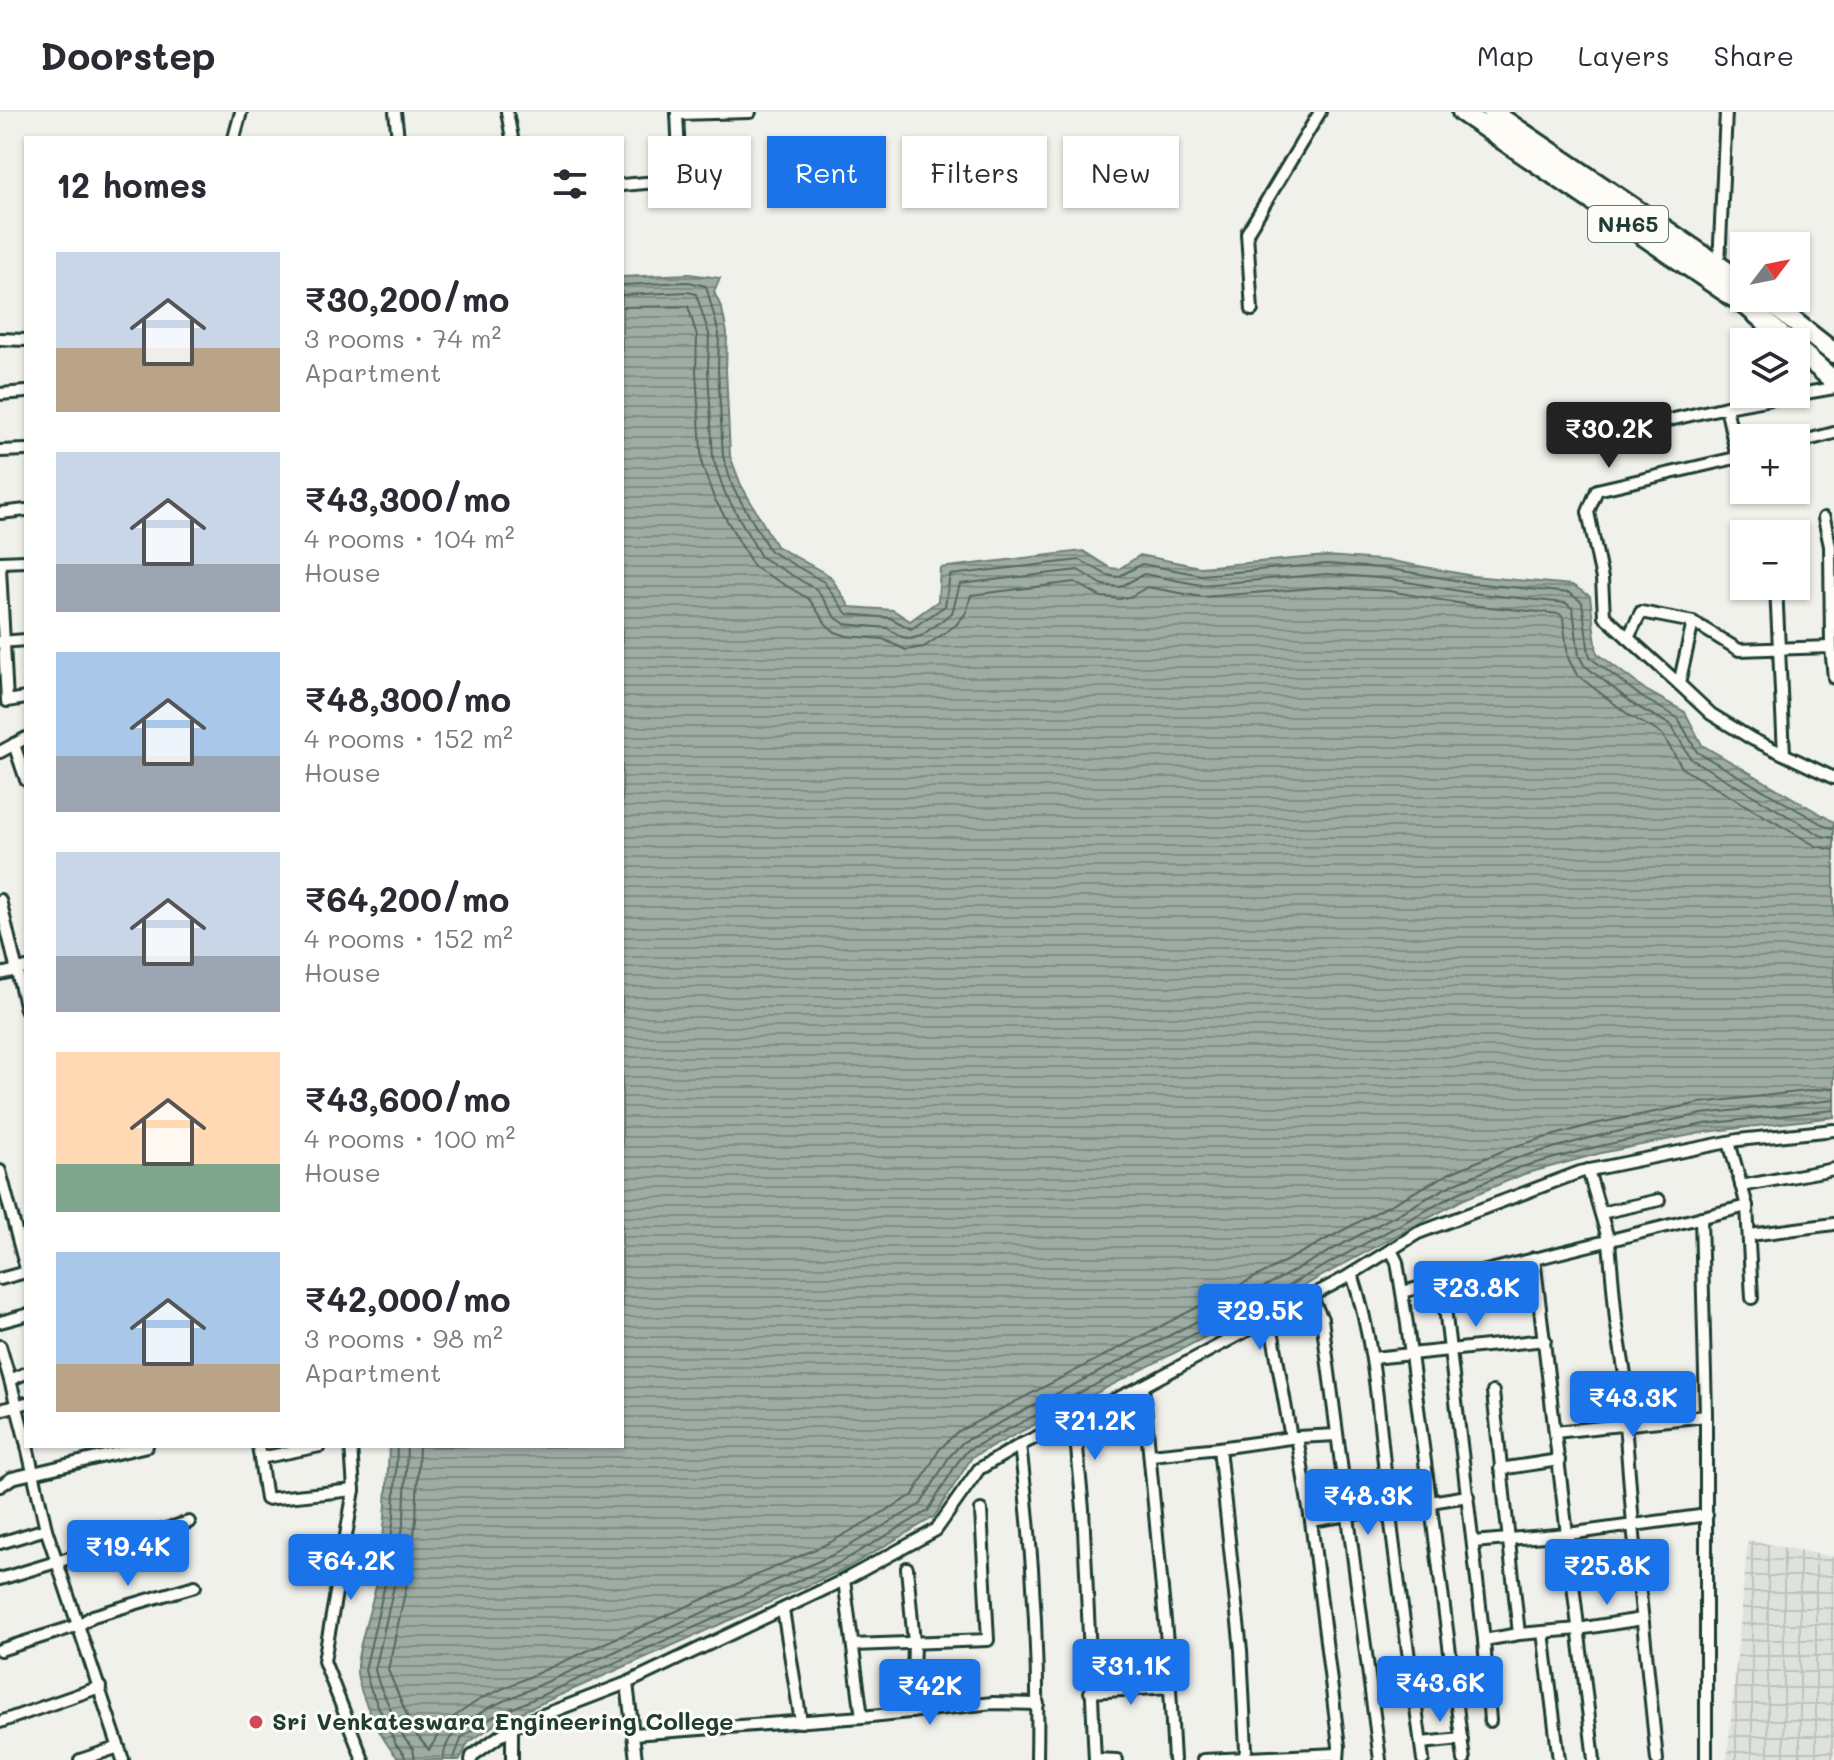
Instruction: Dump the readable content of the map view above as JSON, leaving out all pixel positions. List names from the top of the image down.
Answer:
{
  "streets": {
    "highway": ["NH65"]
  },
  "places": ["Sri Venkateswara Engineering College"],
  "north": "top right",
  "page": {
    "header": "Doorstep",
    "nav": ["Map", "Layers", "Share"],
    "chip": [
      "Buy",
      "Rent",
      "Filters",
      "New"
    ],
    "heading": "12 homes",
    "map_buttons": ["+", "−"],
    "list": [
      {
        "name": "₹30,200/mo",
        "note": "3 rooms · 74 m² · Apartment"
      },
      {
        "name": "₹43,300/mo",
        "note": "4 rooms · 104 m² · House"
      },
      {
        "name": "₹48,300/mo",
        "note": "4 rooms · 152 m² · House"
      },
      {
        "name": "₹64,200/mo",
        "note": "4 rooms · 152 m² · House"
      },
      {
        "name": "₹43,600/mo",
        "note": "4 rooms · 100 m² · House"
      },
      {
        "name": "₹42,000/mo",
        "note": "3 rooms · 98 m² · Apartment"
      }
    ],
    "price": [
      "₹30.2K",
      "₹23.8K",
      "₹29.5K",
      "₹43.3K",
      "₹21.2K",
      "₹48.3K",
      "₹19.4K",
      "₹64.2K",
      "₹25.8K",
      "₹31.1K",
      "₹43.6K",
      "₹42K"
    ]
  }
}
